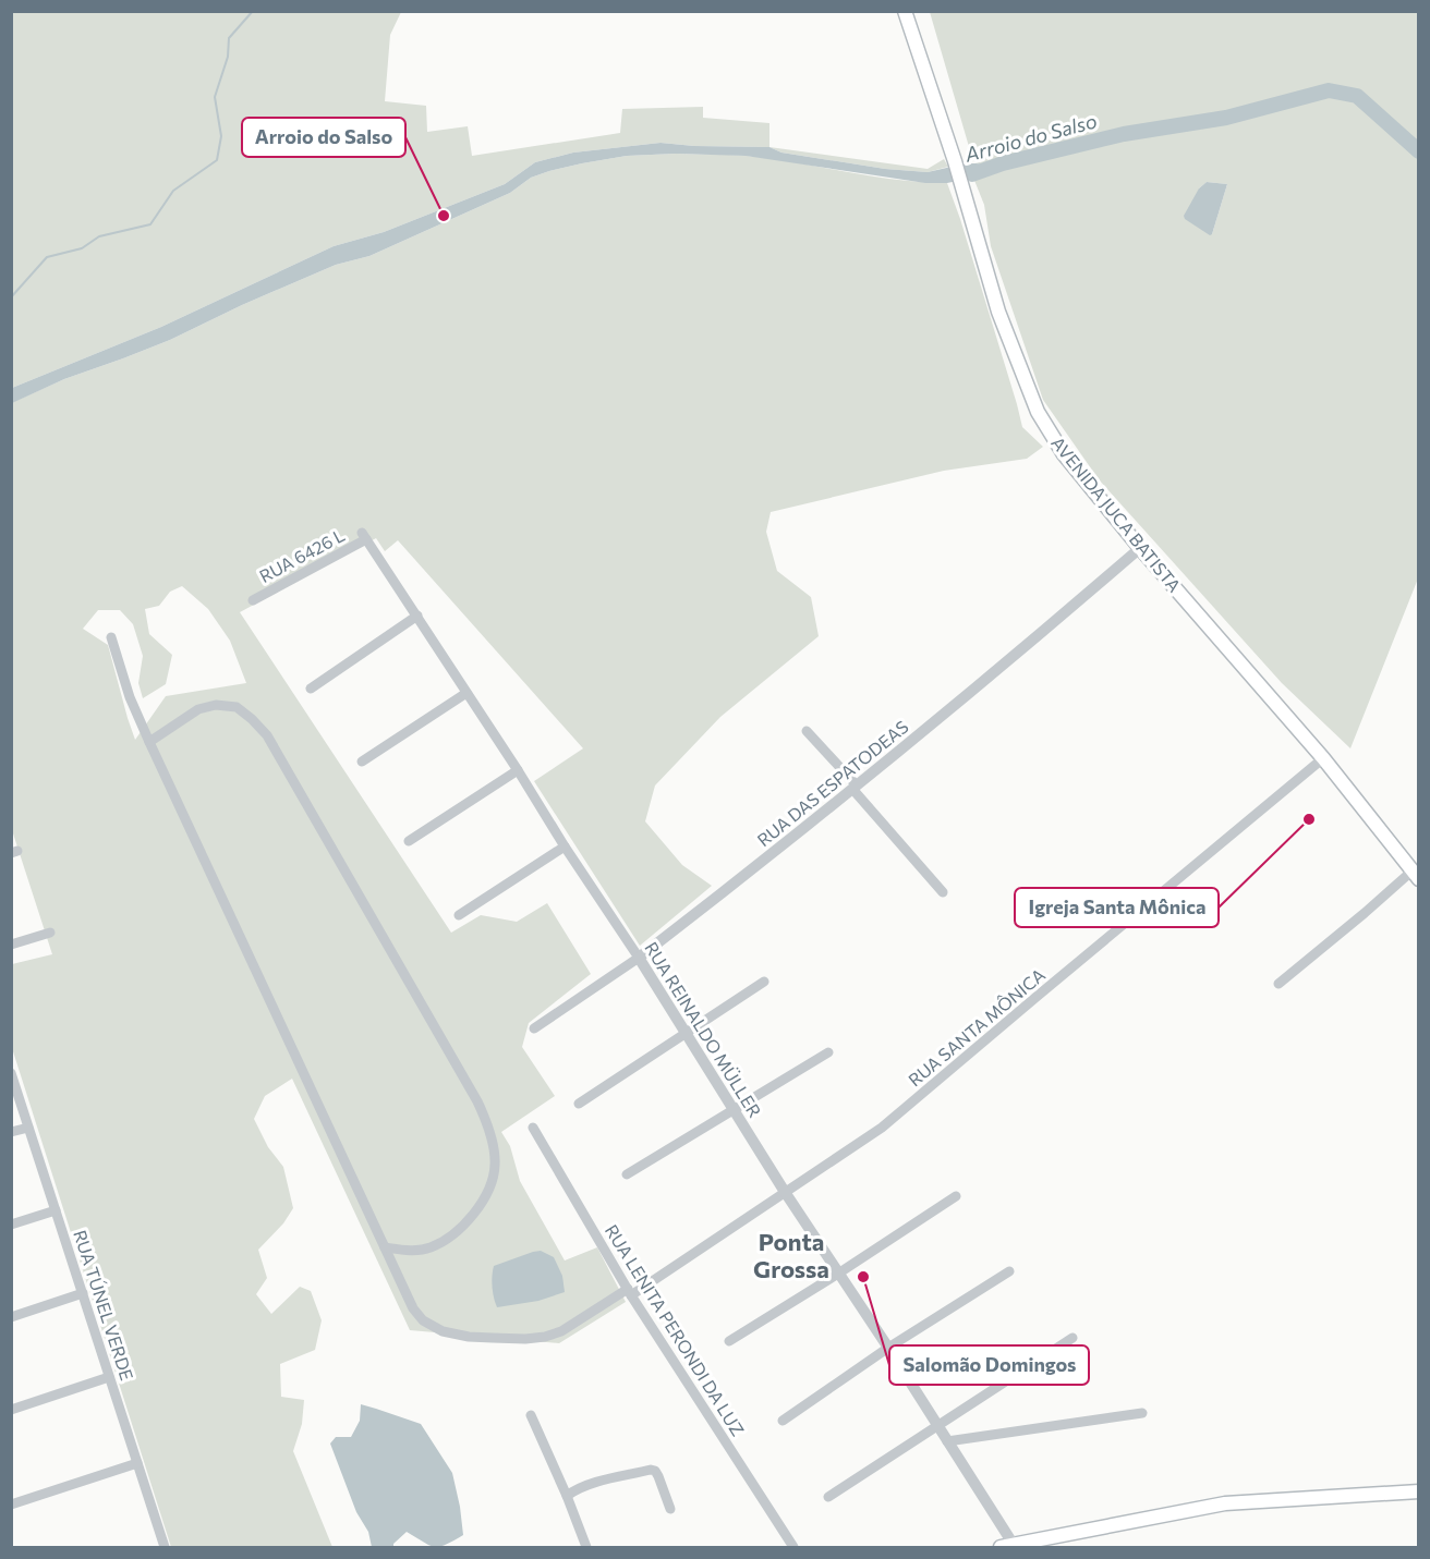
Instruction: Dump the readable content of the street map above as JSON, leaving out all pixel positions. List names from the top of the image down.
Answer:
{
  "streets": {
    "main road": ["AVENIDA JUCA BATISTA"],
    "street": [
      "RUA 6426 L",
      "RUA DAS ESPATODEAS",
      "RUA SANTA MÔNICA",
      "RUA REINALDO MÜLLER",
      "RUA TÚNEL VERDE",
      "RUA LENITA PERONDI DA LUZ"
    ]
  },
  "crossings": [
    ["AVENIDA JUCA BATISTA", "RUA DAS ESPATODEAS"],
    ["AVENIDA JUCA BATISTA", "RUA SANTA MÔNICA"],
    ["RUA 6426 L", "RUA REINALDO MÜLLER"],
    ["RUA DAS ESPATODEAS", "RUA REINALDO MÜLLER"],
    ["RUA SANTA MÔNICA", "RUA REINALDO MÜLLER"],
    ["RUA SANTA MÔNICA", "RUA LENITA PERONDI DA LUZ"]
  ],
  "districts": ["Ponta Grossa"],
  "water": ["Arroio do Salso"],
  "places": ["Arroio do Salso", "Igreja Santa Mônica", "Salomão Domingos"]
}
